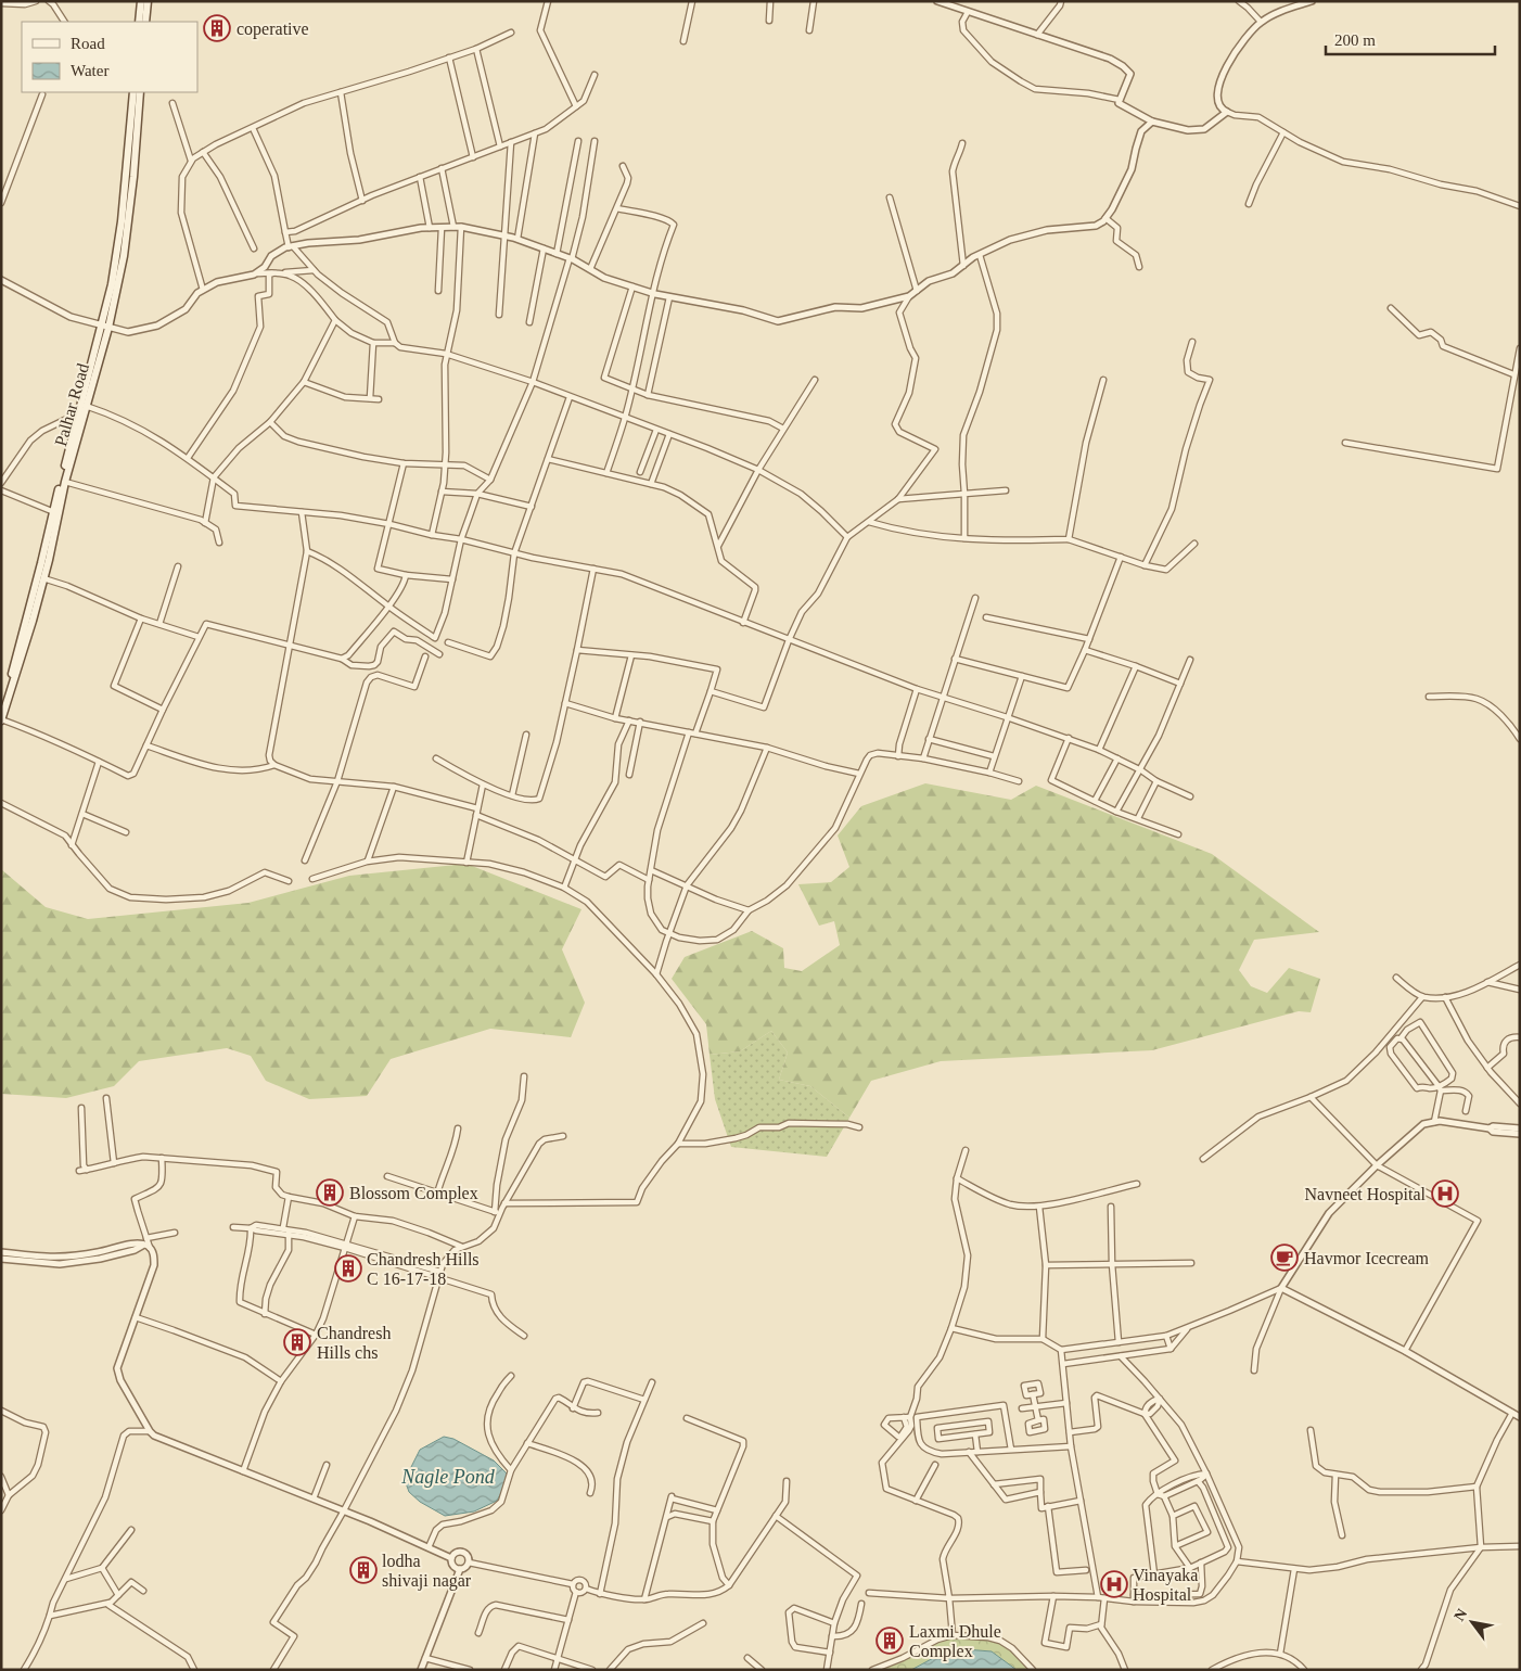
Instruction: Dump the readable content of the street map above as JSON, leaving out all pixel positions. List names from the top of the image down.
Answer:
{
  "streets": {
    "main road": ["Palhar Road"]
  },
  "water": ["Nagle Pond"],
  "places": {
    "building": [
      "coperative",
      "Blossom Complex",
      "Chandresh Hills C 16-17-18",
      "Chandresh Hills chs",
      "lodha shivaji nagar",
      "Laxmi Dhule Complex"
    ],
    "hospital": ["Navneet Hospital", "Vinayaka Hospital"],
    "cafe": ["Havmor Icecream"]
  },
  "legend": ["Road", "Water"],
  "scale_bar": "200 m",
  "north": "top left"
}
